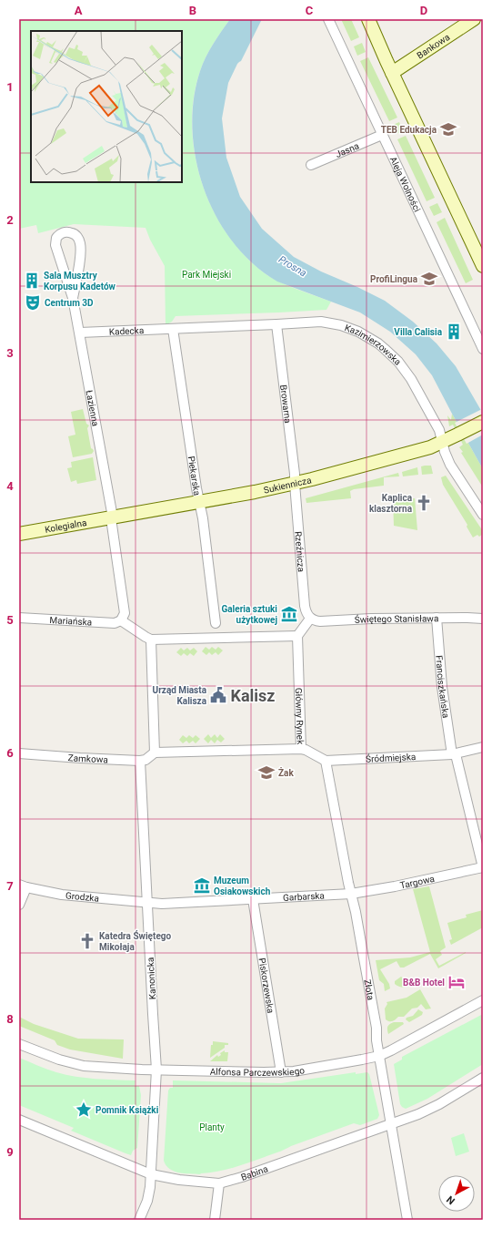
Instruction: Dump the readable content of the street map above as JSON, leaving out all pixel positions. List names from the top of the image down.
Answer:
{
  "streets": {
    "street": [
      "Bankowa",
      "Jasna",
      "Aleja Wolności",
      "Kadecka",
      "Kazimierzowska",
      "Browarna",
      "Łazienna",
      "Piekarska",
      "Sukiennicza",
      "Kolegialna",
      "Rzeźnicza",
      "Świętego Stanisława",
      "Mariańska",
      "Franciszkańska",
      "Główny Rynek",
      "Zamkowa",
      "Śródmiejska",
      "Targowa",
      "Grodzka",
      "Garbarska",
      "Kanonicka",
      "Piskorzewska",
      "Złota",
      "Alfonsa Parczewskiego",
      "Babina"
    ]
  },
  "crossings": [
    ["Jasna", "Aleja Wolności"],
    ["Kadecka", "Kazimierzowska"],
    ["Kadecka", "Łazienna"],
    ["Kadecka", "Piekarska"],
    ["Kazimierzowska", "Browarna"],
    ["Kazimierzowska", "Piekarska"],
    ["Kazimierzowska", "Sukiennicza"],
    ["Browarna", "Sukiennicza"],
    ["Browarna", "Rzeźnicza"],
    ["Łazienna", "Sukiennicza"],
    ["Łazienna", "Kolegialna"],
    ["Łazienna", "Mariańska"],
    ["Piekarska", "Sukiennicza"],
    ["Sukiennicza", "Kolegialna"],
    ["Sukiennicza", "Rzeźnicza"],
    ["Rzeźnicza", "Świętego Stanisława"],
    ["Świętego Stanisława", "Franciszkańska"],
    ["Franciszkańska", "Śródmiejska"],
    ["Franciszkańska", "Targowa"],
    ["Zamkowa", "Kanonicka"],
    ["Śródmiejska", "Złota"],
    ["Targowa", "Garbarska"],
    ["Targowa", "Złota"],
    ["Grodzka", "Garbarska"],
    ["Grodzka", "Kanonicka"],
    ["Garbarska", "Kanonicka"],
    ["Garbarska", "Piskorzewska"],
    ["Garbarska", "Złota"],
    ["Kanonicka", "Alfonsa Parczewskiego"],
    ["Kanonicka", "Babina"],
    ["Piskorzewska", "Alfonsa Parczewskiego"],
    ["Złota", "Alfonsa Parczewskiego"],
    ["Złota", "Babina"]
  ],
  "districts": ["Kalisz"],
  "water": ["Prosna"],
  "parks": ["Park Miejski", "Planty"],
  "places": {
    "school or university": ["TEB Edukacja", "ProfiLingua", "Żak"],
    "building": ["Sala Musztry Korpusu Kadetów", "Villa Calisia"],
    "theatre": ["Centrum 3D"],
    "church": ["Kaplica klasztorna", "Katedra Świętego Mikołaja"],
    "museum": ["Galeria sztuki użytkowej", "Muzeum Osiakowskich"],
    "public building": ["Urząd Miasta Kalisza"],
    "hotel": ["B&B Hotel"],
    "place": ["Pomnik Książki"]
  },
  "north": "bottom left",
  "grid": {
    "columns": [
      "A",
      "B",
      "C",
      "D"
    ],
    "rows": [
      "1",
      "2",
      "3",
      "4",
      "5",
      "6",
      "7",
      "8",
      "9"
    ]
  }
}
